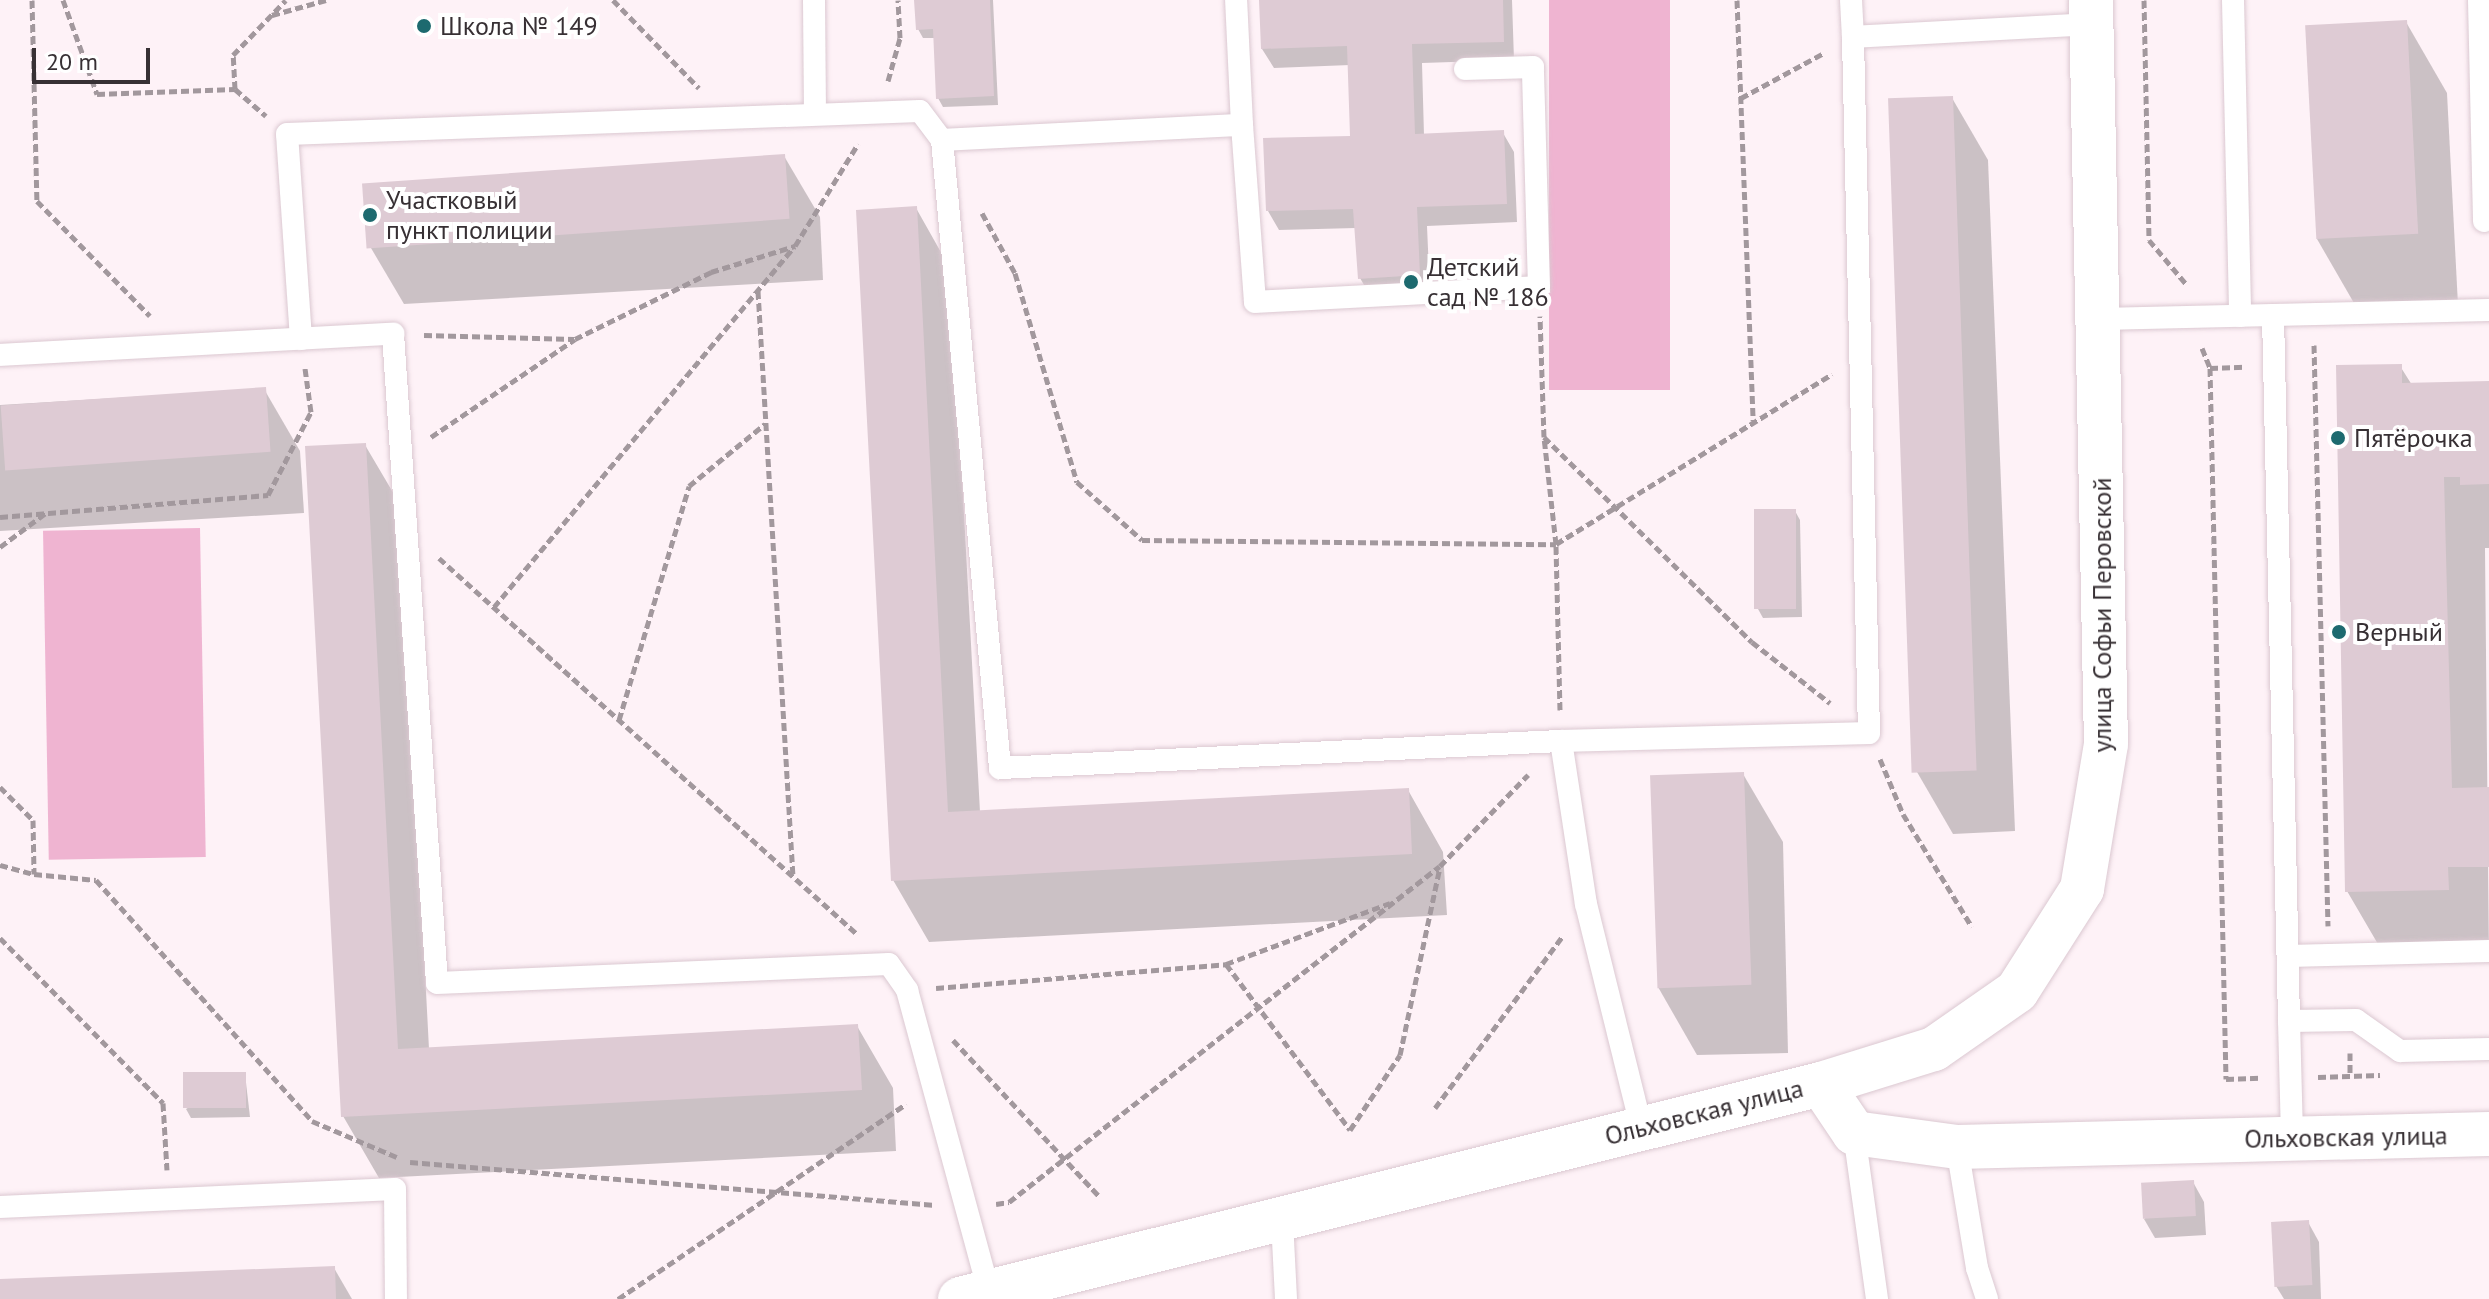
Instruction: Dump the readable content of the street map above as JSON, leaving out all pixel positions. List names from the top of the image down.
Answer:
{
  "streets": {
    "street": ["улица Софьи Перовской", "Ольховская улица"]
  },
  "crossings": [
    ["улица Софьи Перовской", "Ольховская улица"]
  ],
  "places": [
    "Школа № 149",
    "Участковый пункт полиции",
    "Детский сад № 186",
    "Пятёрочка",
    "Верный"
  ],
  "scale_bar": "20 m"
}
